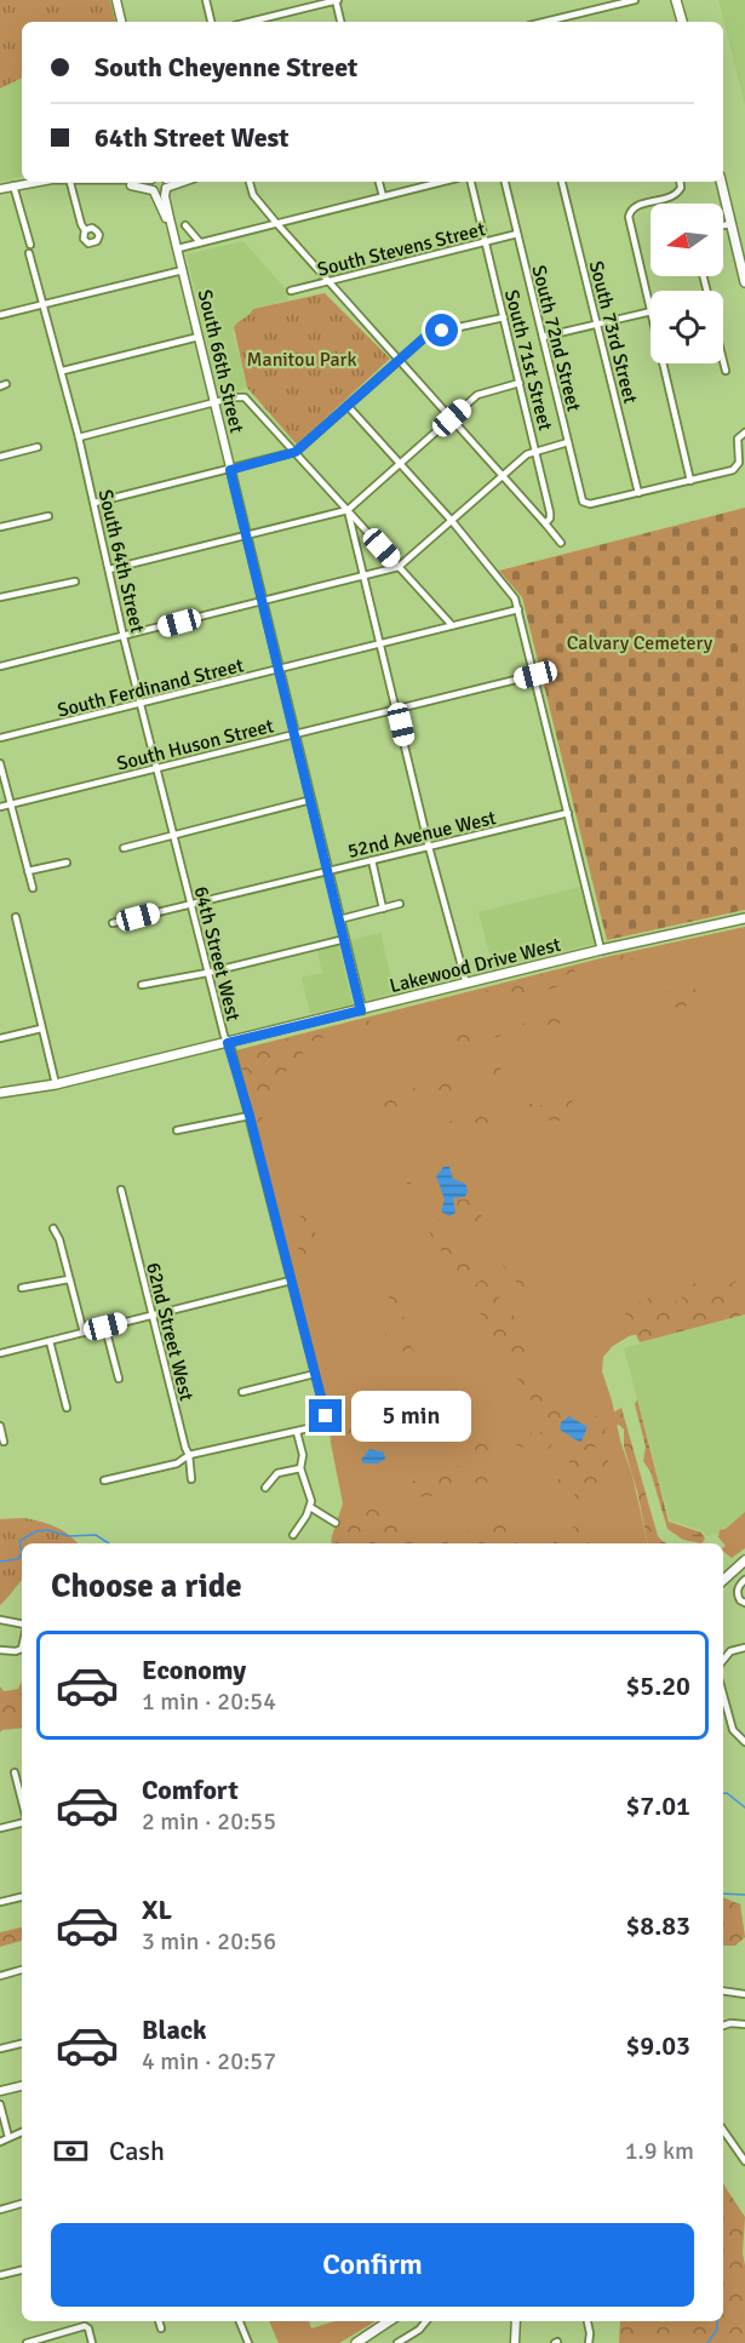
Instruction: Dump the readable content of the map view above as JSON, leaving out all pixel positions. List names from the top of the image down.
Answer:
{
  "streets": {
    "main road": ["Lakewood Drive West"],
    "street": [
      "South Stevens Street",
      "South 73rd Street",
      "South 72nd Street",
      "South 71st Street",
      "South 66th Street",
      "South 64th Street",
      "South Ferdinand Street",
      "South Huson Street",
      "52nd Avenue West",
      "64th Street West",
      "62nd Street West"
    ]
  },
  "crossings": [
    ["South Stevens Street", "South 72nd Street"],
    ["South Stevens Street", "South 71st Street"],
    ["South 73rd Street", "South 72nd Street"],
    ["South 66th Street", "South Ferdinand Street"],
    ["South 66th Street", "South Huson Street"],
    ["South 66th Street", "52nd Avenue West"],
    ["South 66th Street", "Lakewood Drive West"],
    ["South 64th Street", "South Ferdinand Street"],
    ["South 64th Street", "South Huson Street"],
    ["South 64th Street", "64th Street West"],
    ["52nd Avenue West", "64th Street West"],
    ["64th Street West", "Lakewood Drive West"]
  ],
  "parks": ["Manitou Park", "Calvary Cemetery"],
  "north": "left",
  "page": {
    "banner": ["South Cheyenne Street", "64th Street West"],
    "bubble": "5 min",
    "heading": "Choose a ride",
    "list": [
      {
        "name": "Economy",
        "note": "1 min · 20:54",
        "value": "$5.20"
      },
      {
        "name": "Comfort",
        "note": "2 min · 20:55",
        "value": "$7.01"
      },
      {
        "name": "XL",
        "note": "3 min · 20:56",
        "value": "$8.83"
      },
      {
        "name": "Black",
        "note": "4 min · 20:57",
        "value": "$9.03"
      }
    ],
    "pay": ["Cash", "1.9 km"],
    "buttons": "Confirm"
  }
}
